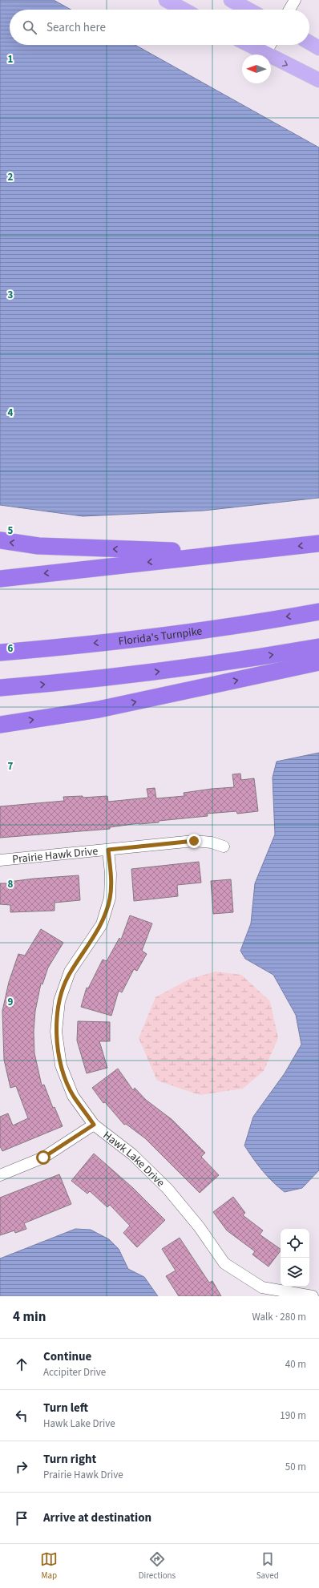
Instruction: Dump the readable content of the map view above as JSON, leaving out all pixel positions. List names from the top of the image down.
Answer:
{
  "streets": {
    "highway": ["Florida's Turnpike"],
    "street": ["Prairie Hawk Drive", "Hawk Lake Drive"]
  },
  "crossings": [
    ["Prairie Hawk Drive", "Hawk Lake Drive"]
  ],
  "north": "left",
  "page": {
    "search": "Search here",
    "heading": ["4 min", "Walk · 280 m"],
    "list": [
      ["Continue", "Accipiter Drive", "40 m"],
      ["Turn left", "Hawk Lake Drive", "190 m"],
      ["Turn right", "Prairie Hawk Drive", "50 m"],
      "Arrive at destination"
    ],
    "nav": ["Map", "Directions", "Saved"]
  },
  "grid": {
    "rows": [
      "1",
      "2",
      "3",
      "4",
      "5",
      "6",
      "7",
      "8",
      "9"
    ]
  }
}
